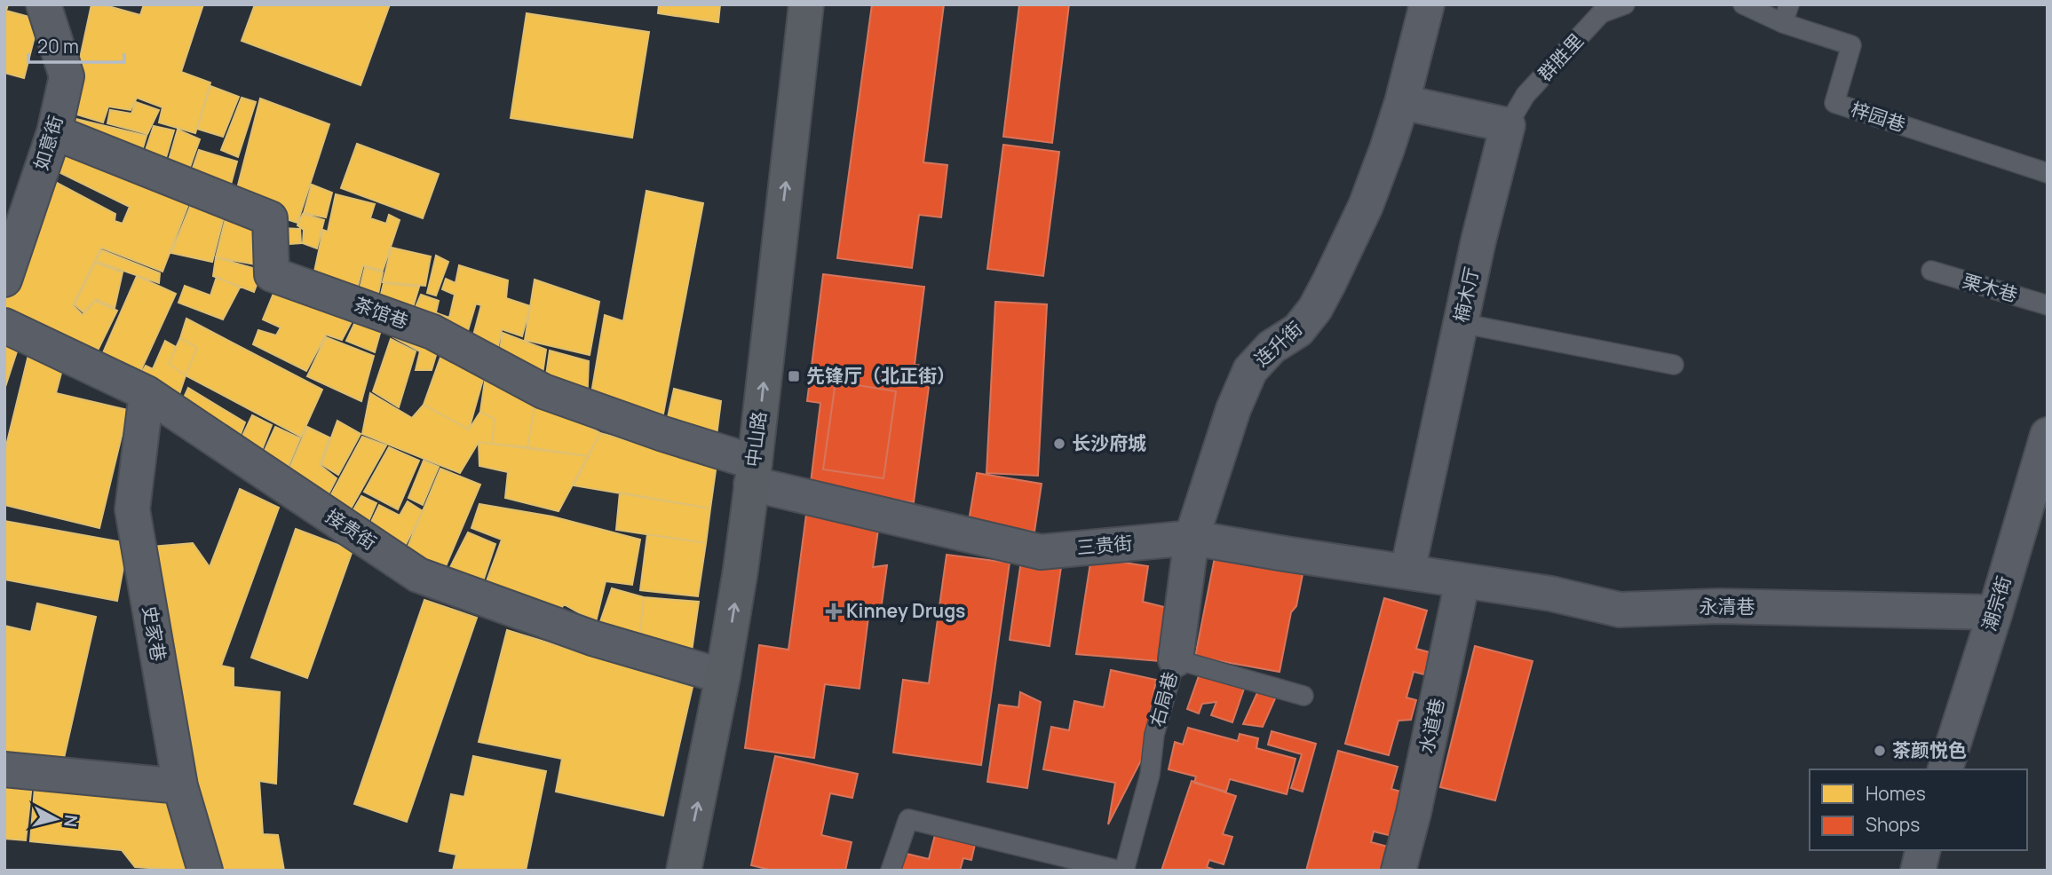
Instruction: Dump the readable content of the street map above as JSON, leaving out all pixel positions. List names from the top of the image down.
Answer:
{
  "streets": {
    "street": [
      "如意街",
      "楠木厅",
      "茶馆巷",
      "连升街",
      "中山路",
      "接贵街",
      "三贵街",
      "潮宗街",
      "永清巷",
      "史家巷",
      "水道巷"
    ],
    "lane": [
      "群胜里",
      "梓园巷",
      "栗木巷",
      "右局巷"
    ]
  },
  "crossings": [
    ["群胜里", "楠木厅"],
    ["如意街", "茶馆巷"],
    ["楠木厅", "三贵街"],
    ["茶馆巷", "中山路"],
    ["茶馆巷", "三贵街"],
    ["连升街", "三贵街"],
    ["连升街", "右局巷"],
    ["中山路", "接贵街"],
    ["中山路", "三贵街"],
    ["接贵街", "史家巷"],
    ["三贵街", "永清巷"],
    ["三贵街", "水道巷"],
    ["潮宗街", "永清巷"],
    ["永清巷", "水道巷"]
  ],
  "one_way": ["中山路"],
  "places": {
    "transit": ["先锋厅（北正街）"],
    "other": ["长沙府城", "茶颜悦色"],
    "health": ["Kinney Drugs"]
  },
  "legend": ["Homes", "Shops"],
  "scale_bar": "20 m",
  "north": "right"
}
